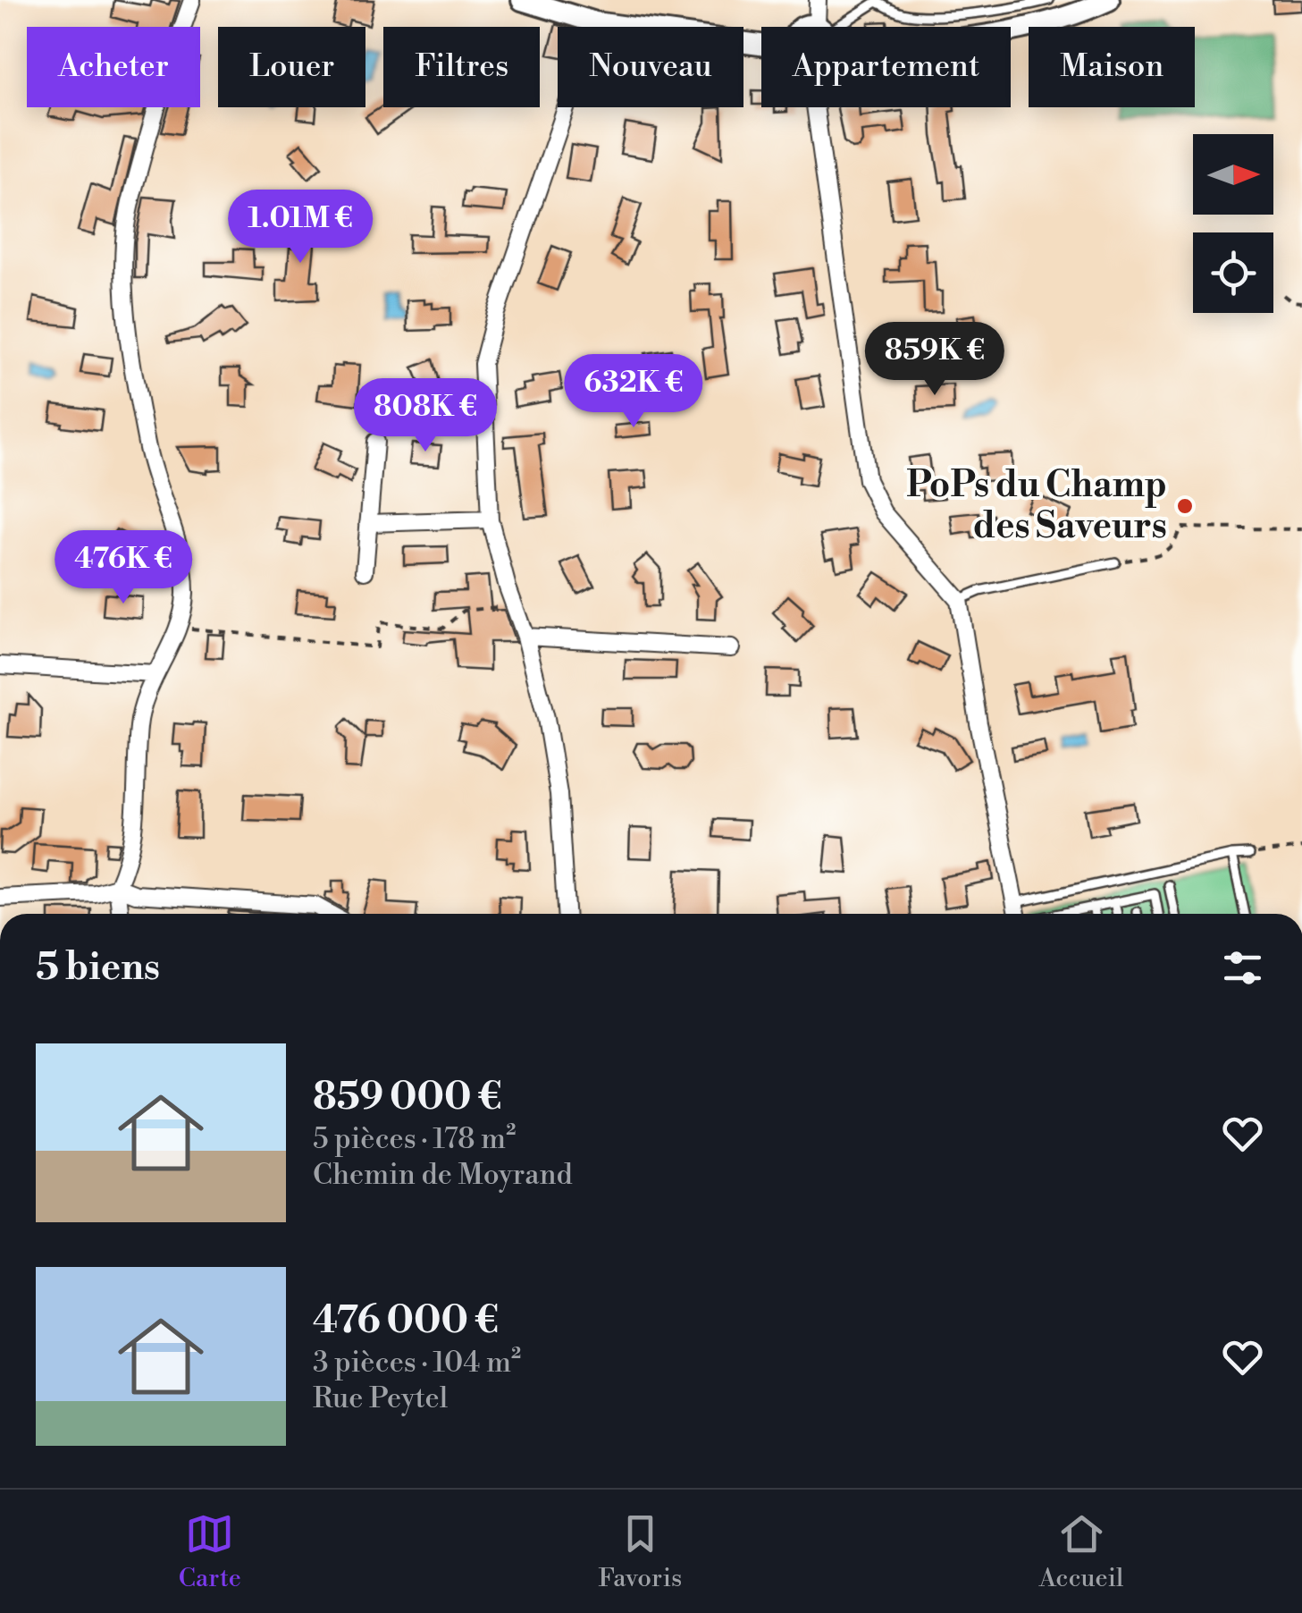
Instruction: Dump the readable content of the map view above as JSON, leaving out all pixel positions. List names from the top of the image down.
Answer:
{
  "places": ["PoPs du Champ des Saveurs"],
  "north": "right",
  "page": {
    "chip": [
      "Acheter",
      "Louer",
      "Filtres",
      "Nouveau",
      "Appartement",
      "Maison"
    ],
    "price": [
      "1.01M €",
      "859K €",
      "632K €",
      "808K €",
      "476K €"
    ],
    "heading": "5 biens",
    "list": [
      {
        "name": "859 000 €",
        "note": "5 pièces · 178 m² · Chemin de Moyrand"
      },
      {
        "name": "476 000 €",
        "note": "3 pièces · 104 m² · Rue Peytel"
      }
    ],
    "tabs": ["Carte", "Favoris", "Accueil"]
  }
}
